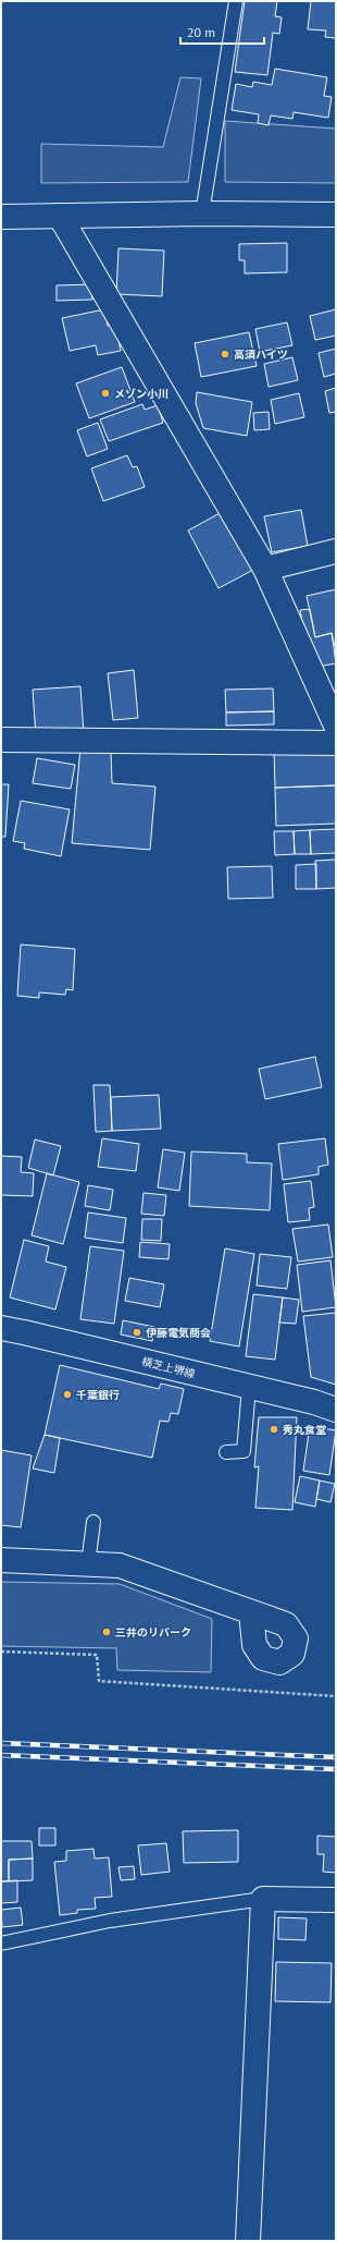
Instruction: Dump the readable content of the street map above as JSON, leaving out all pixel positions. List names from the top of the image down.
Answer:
{
  "streets": {
    "street": ["横芝上堺線"]
  },
  "places": [
    "高須ハイツ",
    "メゾン小川",
    "伊藤電気商会",
    "千葉銀行",
    "秀丸食堂",
    "三井のリパーク"
  ],
  "scale_bar": "20 m"
}
